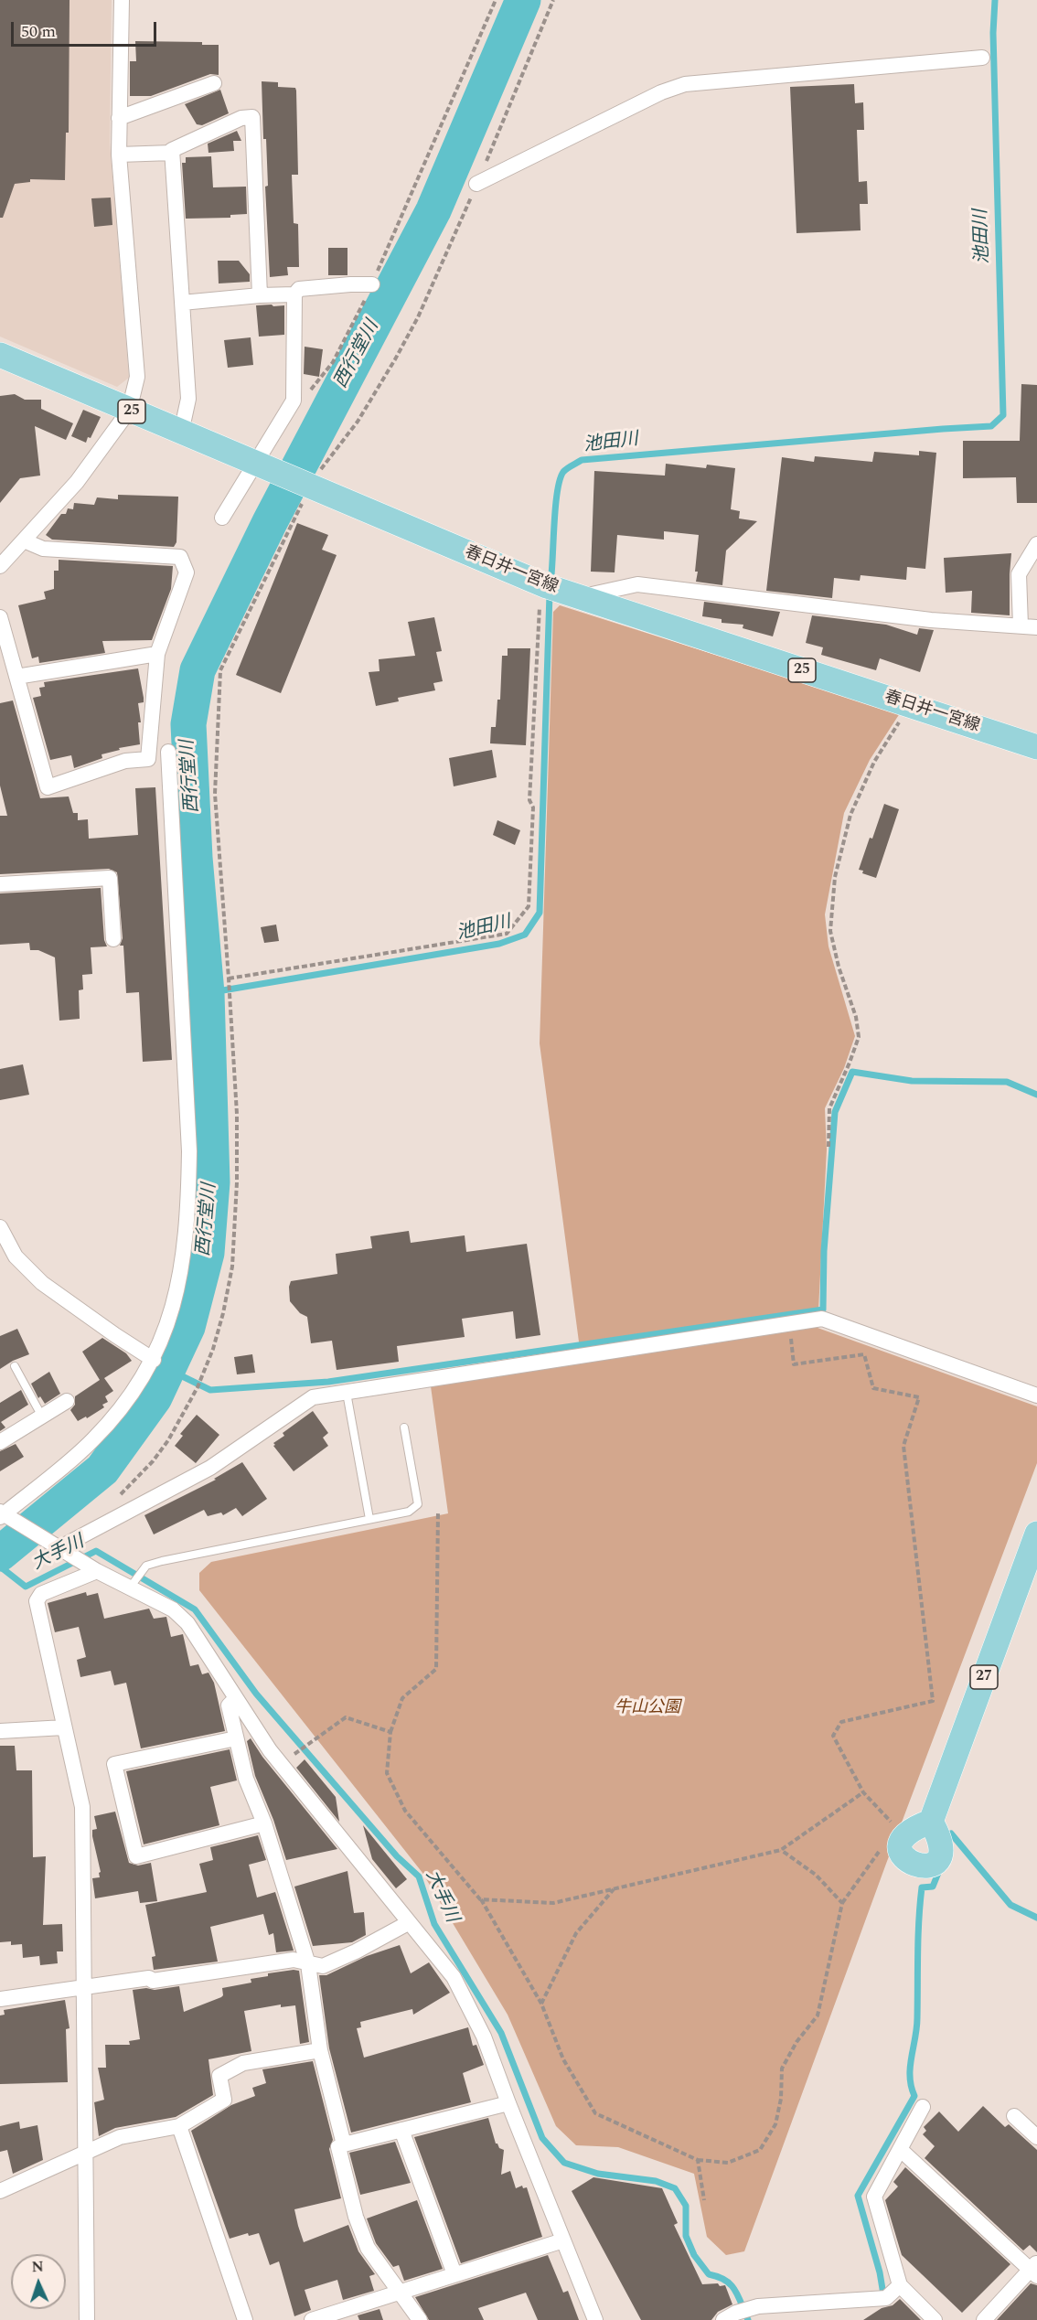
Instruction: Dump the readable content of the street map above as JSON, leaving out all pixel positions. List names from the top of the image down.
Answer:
{
  "streets": {
    "main road": ["25", "春日井一宮線", "27"]
  },
  "water": ["池田川", "西行堂川", "大手川"],
  "parks": ["牛山公園"],
  "scale_bar": "50 m",
  "north": "top"
}
